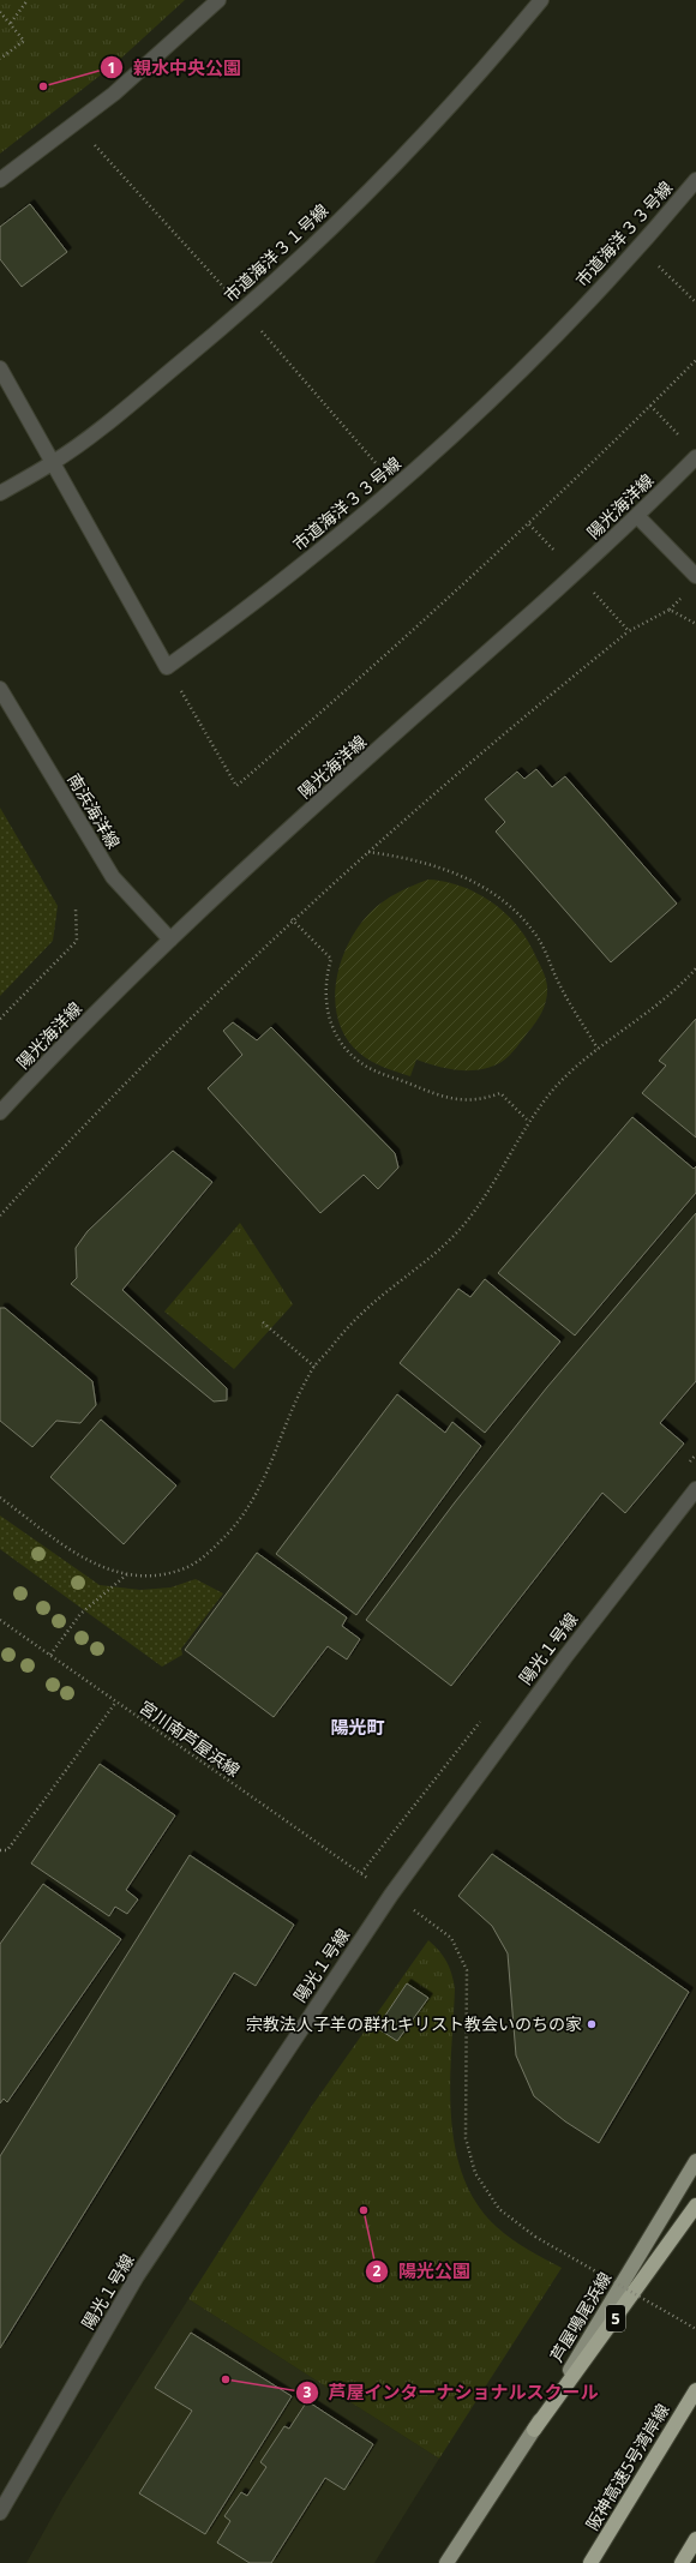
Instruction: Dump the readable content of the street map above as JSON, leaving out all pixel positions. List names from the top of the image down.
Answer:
{
  "streets": {
    "highway": ["5", "阪神高速5号湾岸線"],
    "main road": ["芦屋鳴尾浜線"],
    "street": [
      "市道海洋３３号線",
      "市道海洋３１号線",
      "陽光海洋線",
      "南浜海洋線",
      "陽光１号線"
    ],
    "path": ["宮川南芦屋浜線"]
  },
  "crossings": [
    ["陽光海洋線", "南浜海洋線"],
    ["芦屋鳴尾浜線", "5"]
  ],
  "districts": ["陽光町"],
  "places": [
    "親水中央公園",
    "宗教法人子羊の群れキリスト教会いのちの家",
    "陽光公園",
    "芦屋インターナショナルスクール"
  ]
}
